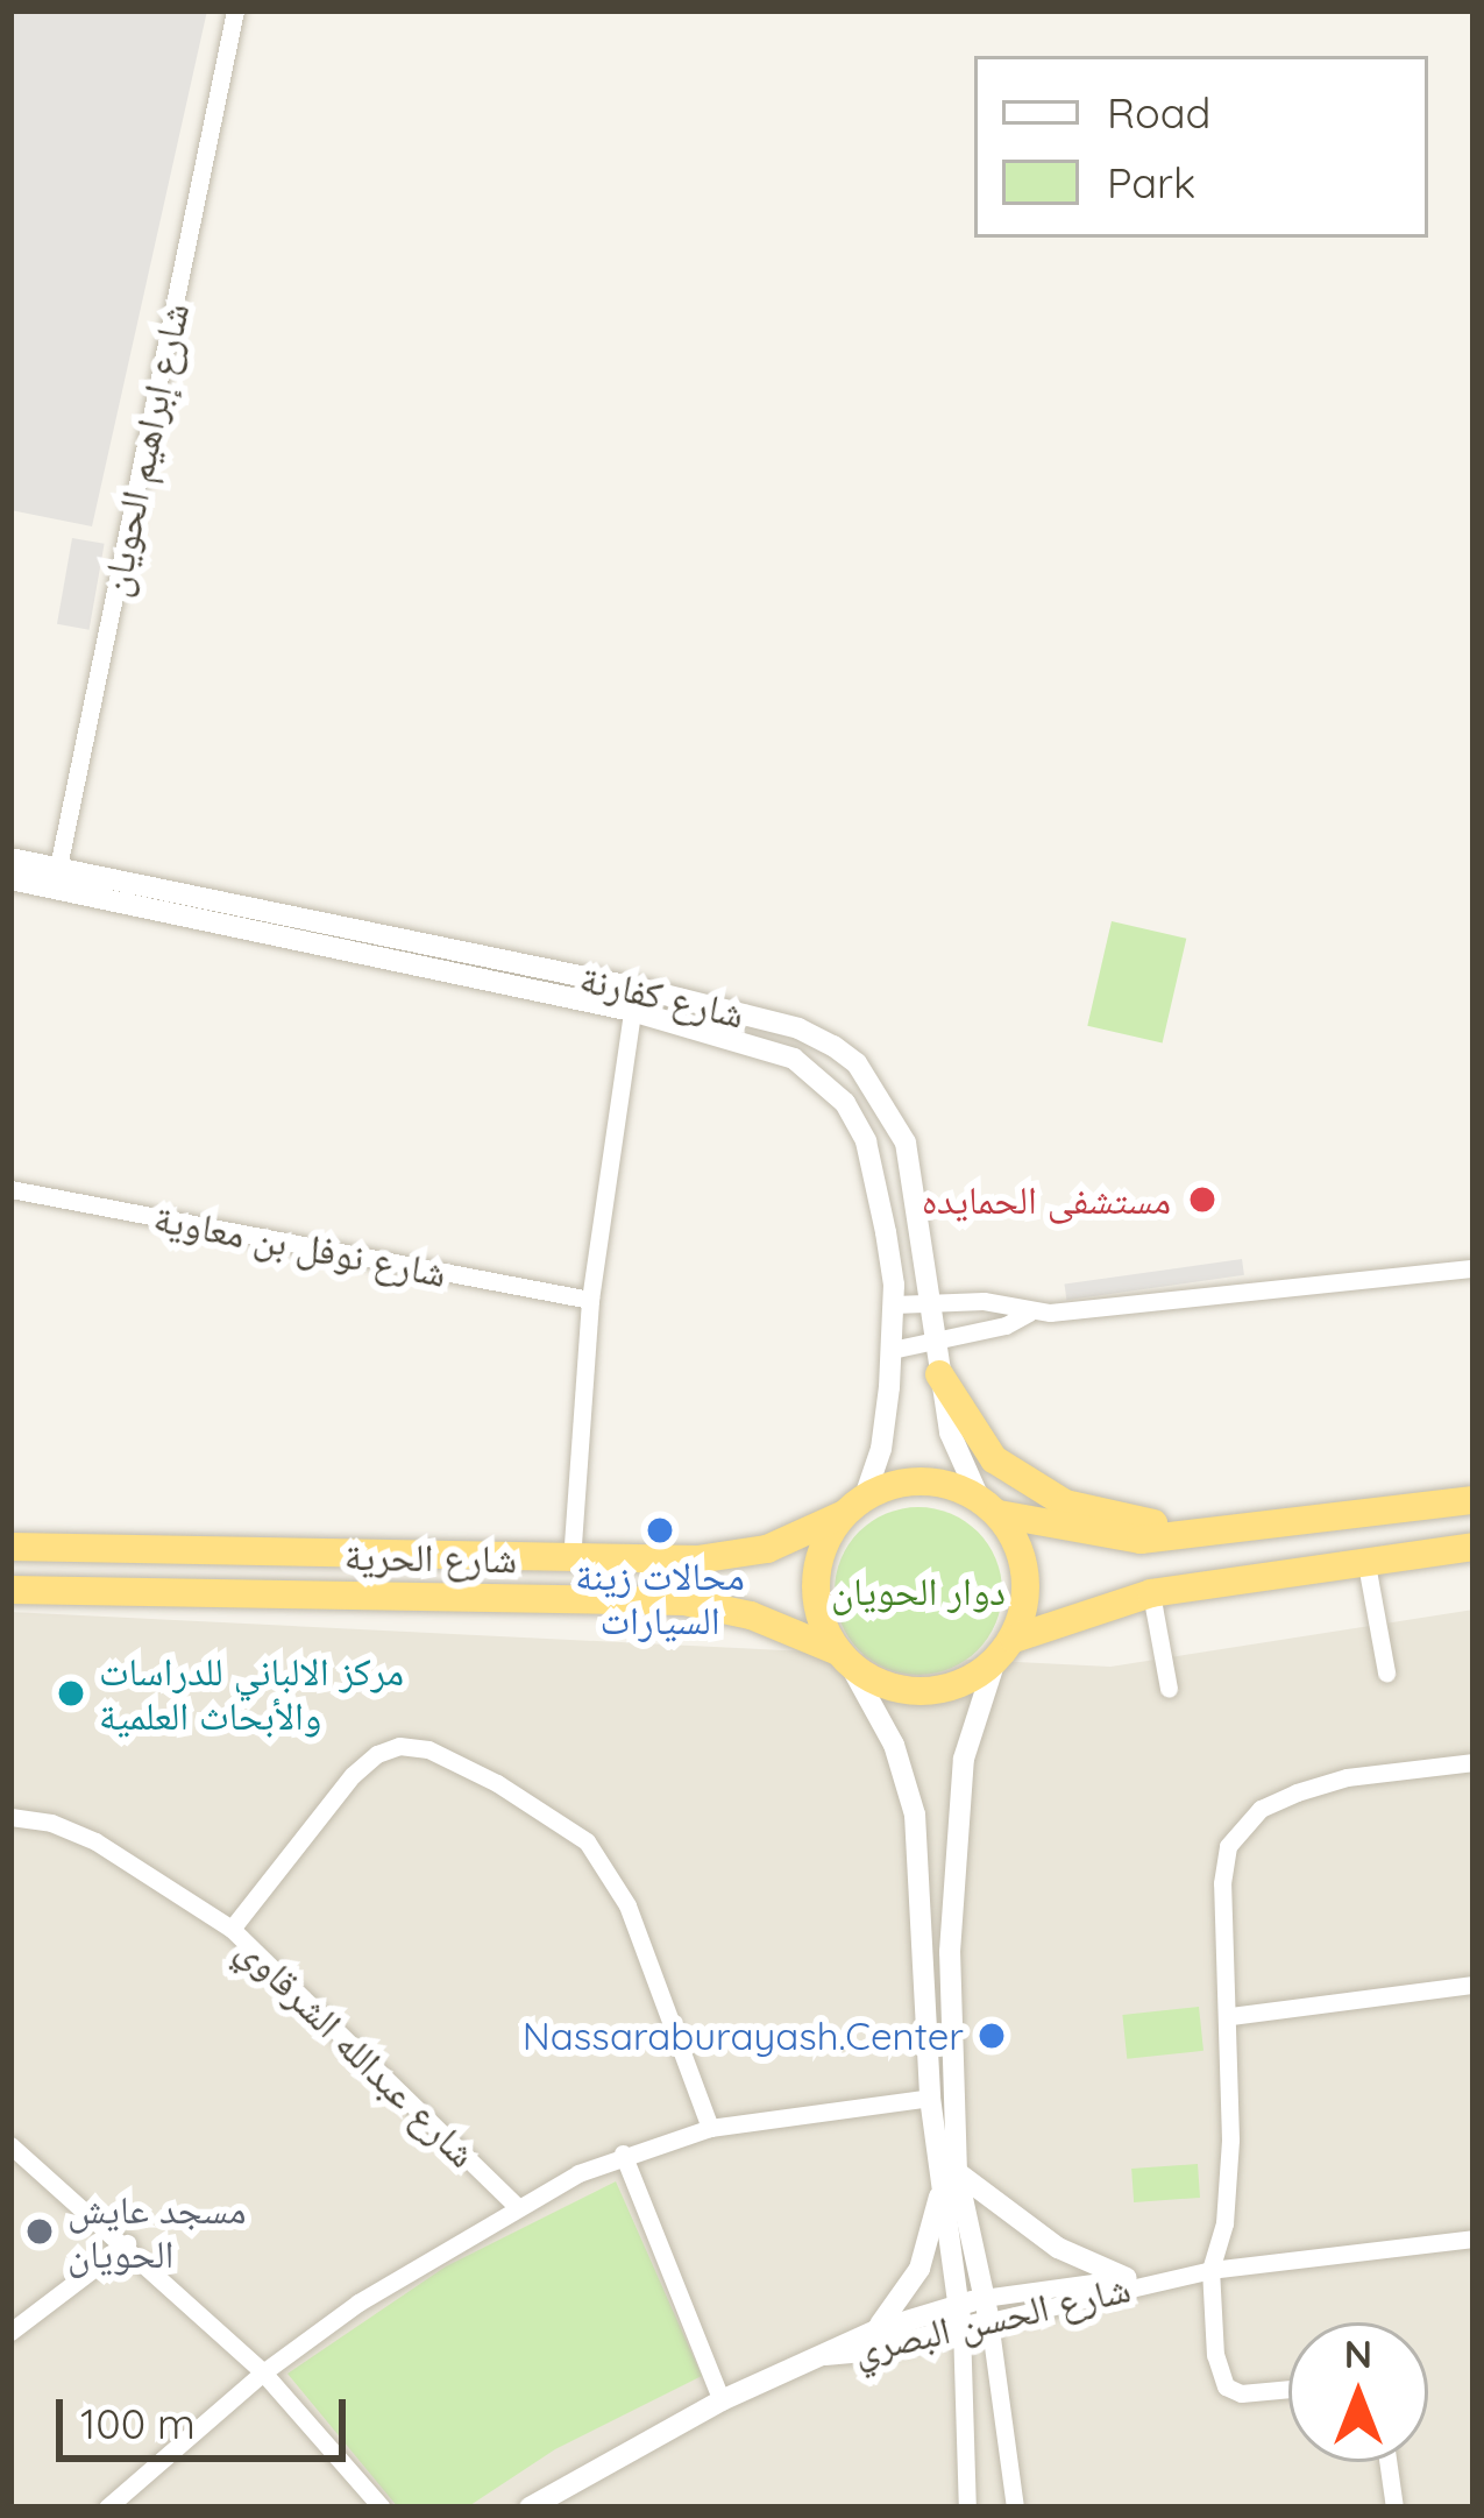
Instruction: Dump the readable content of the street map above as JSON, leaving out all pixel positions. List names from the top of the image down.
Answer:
{
  "streets": {
    "highway": ["شارع الحرية"],
    "street": [
      "شارع إبراهيم الحويان",
      "شارع كفارنة",
      "شارع نوفل بن معاوية",
      "شارع عبدالله الشرقاوي",
      "شارع الحسن البصري"
    ]
  },
  "crossings": [
    ["شارع إبراهيم الحويان", "شارع كفارنة"],
    ["شارع كفارنة", "شارع الحرية"]
  ],
  "parks": ["دوار الحويان"],
  "places": [
    "مستشفى الحمايده",
    "محالات زينة السيارات",
    "مركز الالباني للدراسات والأبحاث العلمية",
    "Nassaraburayash.Center",
    "مسجد عايش الحويان"
  ],
  "legend": ["Road", "Park"],
  "scale_bar": "100 m",
  "north": "top"
}
